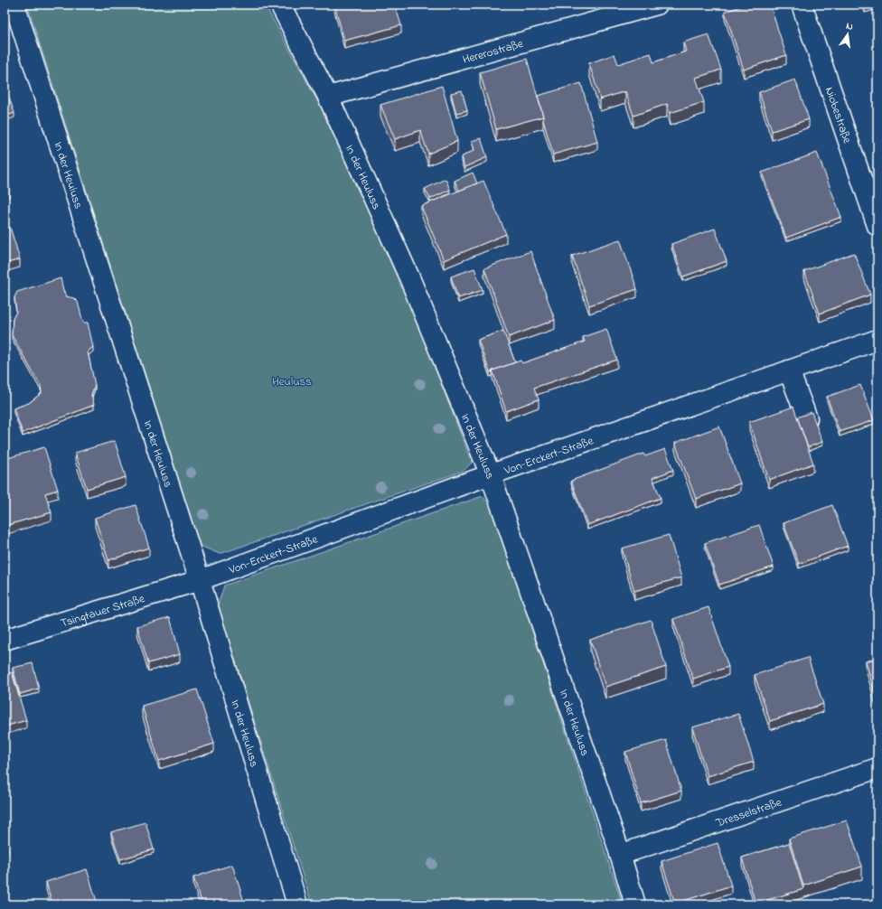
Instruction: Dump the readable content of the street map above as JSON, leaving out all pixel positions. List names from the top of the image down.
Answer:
{
  "streets": {
    "street": [
      "Hererostraße",
      "Niobestraße",
      "In der Heuluss",
      "Von-Erckert-Straße",
      "Tsingtauer Straße",
      "Dresselstraße"
    ]
  },
  "crossings": [
    ["Hererostraße", "In der Heuluss"],
    ["In der Heuluss", "Von-Erckert-Straße"],
    ["In der Heuluss", "Tsingtauer Straße"],
    ["In der Heuluss", "Dresselstraße"],
    ["Von-Erckert-Straße", "Tsingtauer Straße"]
  ],
  "parks": ["Heuluss"],
  "north": "top"
}
